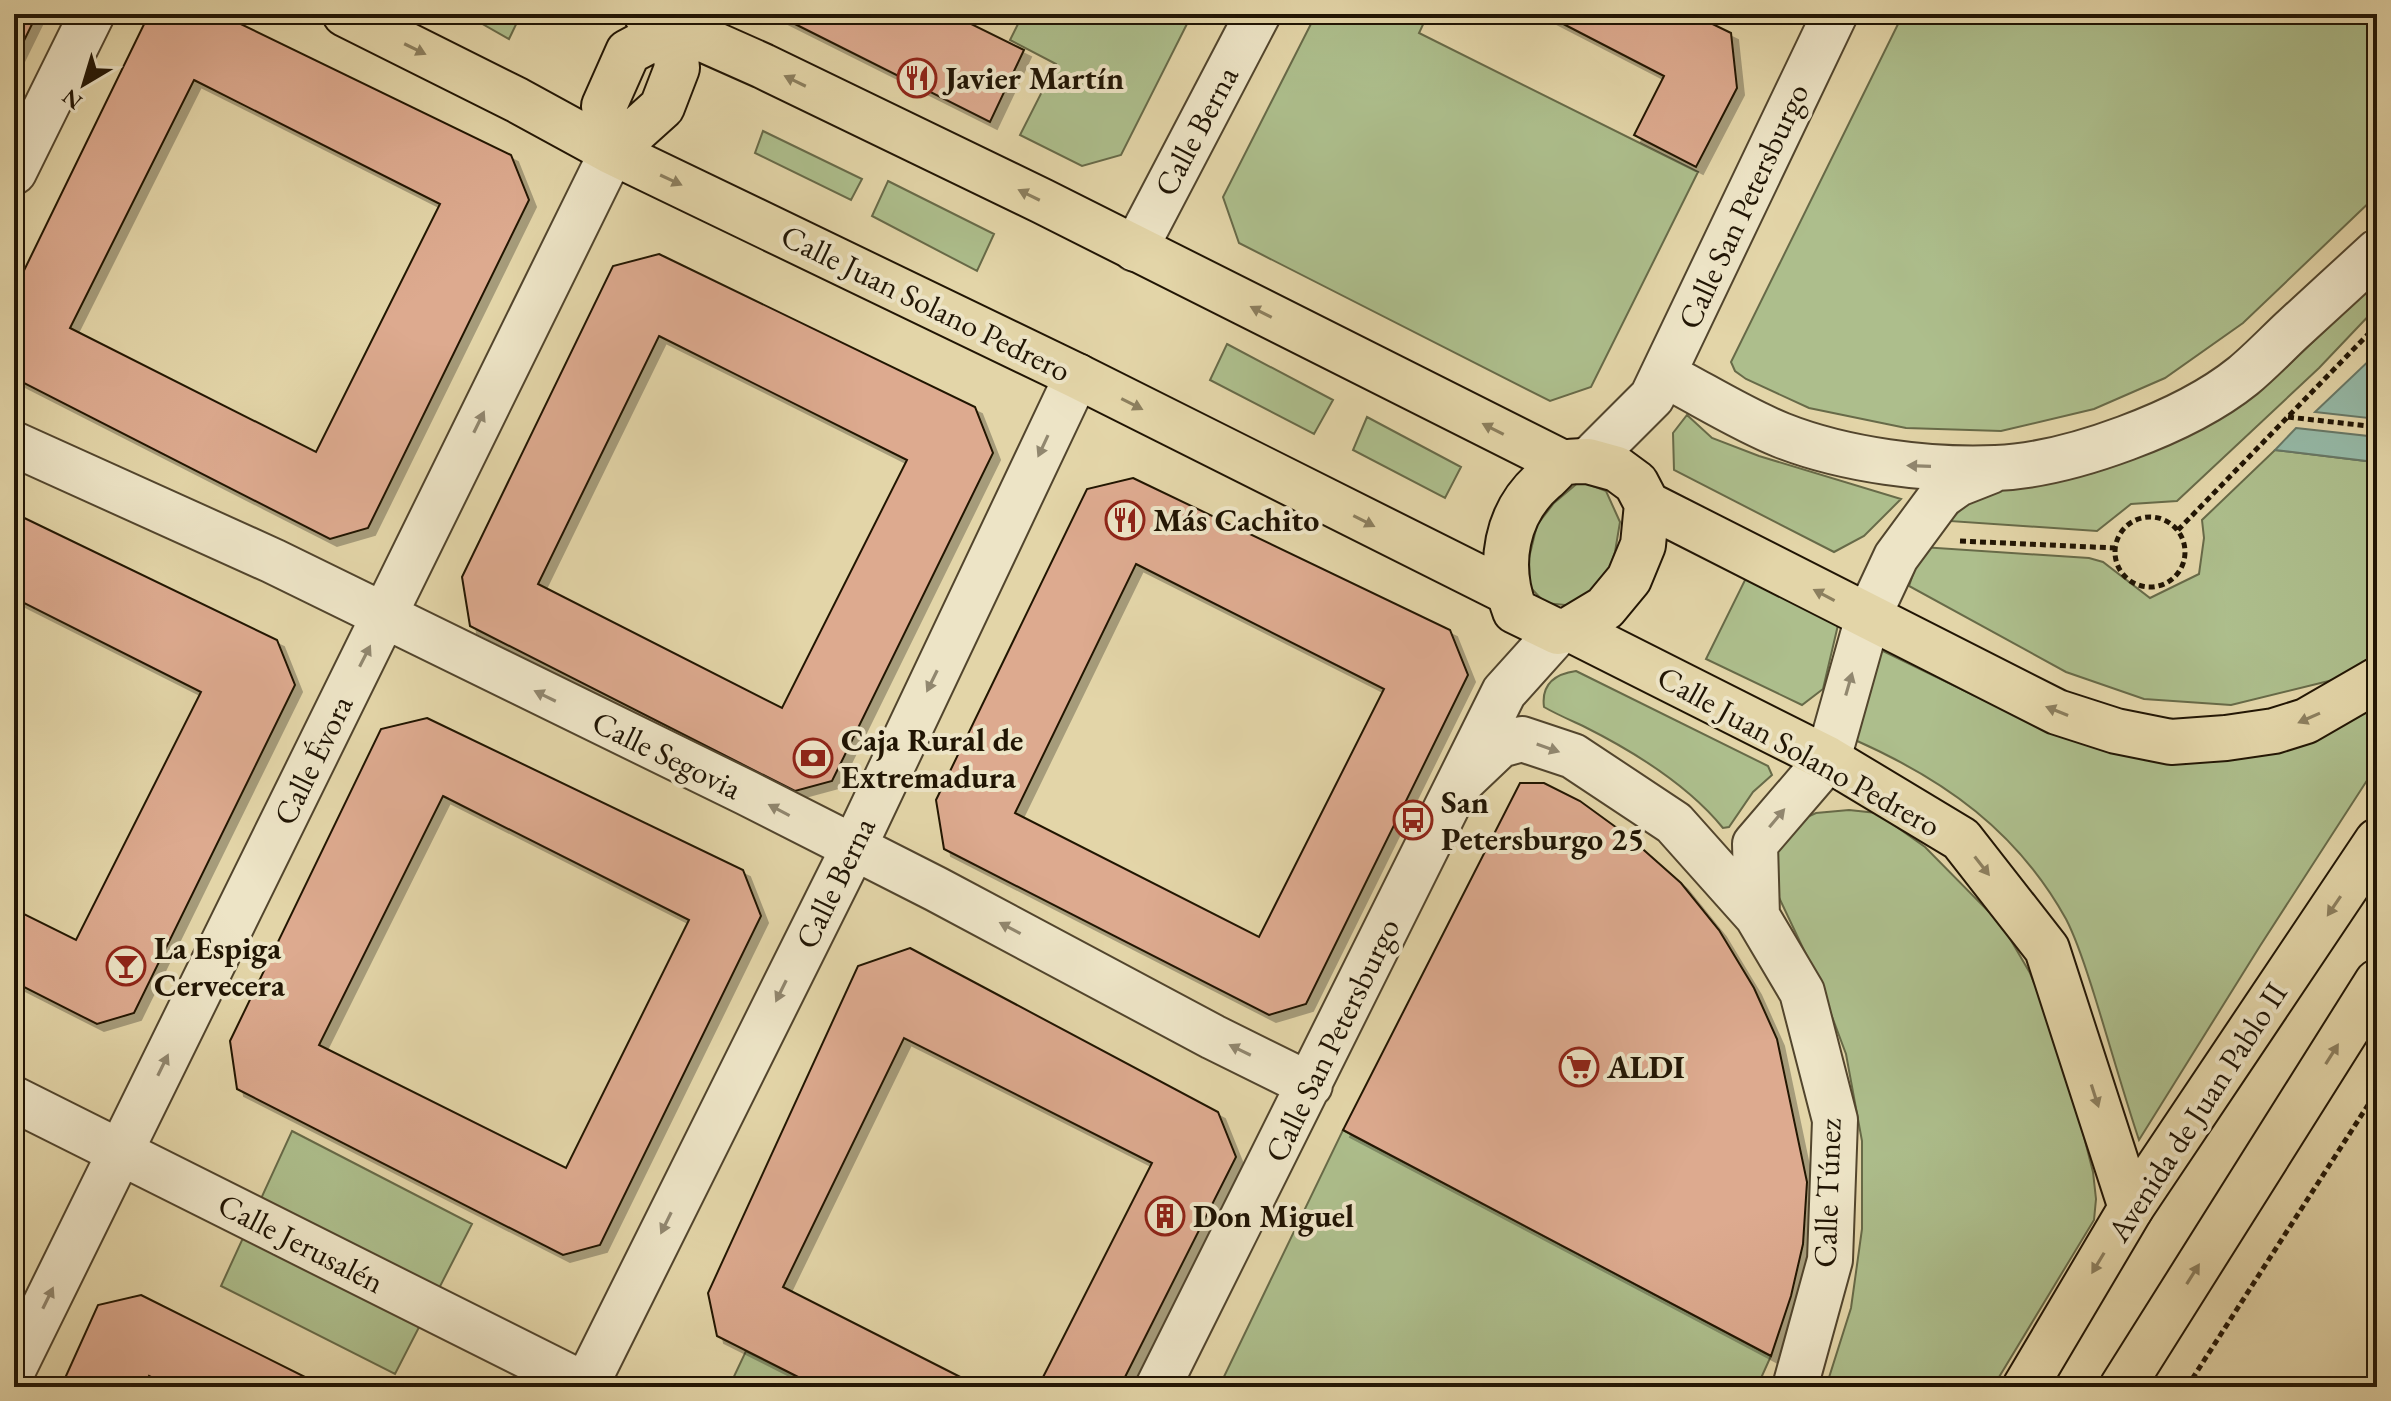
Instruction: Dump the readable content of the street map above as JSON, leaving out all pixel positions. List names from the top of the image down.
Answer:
{
  "streets": {
    "main road": ["Calle Juan Solano Pedrero", "Calle Évora", "Avenida de Juan Pablo II"],
    "street": [
      "Calle Berna",
      "Calle San Petersburgo",
      "Calle Segovia",
      "Calle Túnez",
      "Calle Jerusalén"
    ]
  },
  "crossings": [
    ["Calle Berna", "Calle Juan Solano Pedrero"],
    ["Calle Berna", "Calle Segovia"],
    ["Calle Berna", "Calle Jerusalén"],
    ["Calle San Petersburgo", "Calle Juan Solano Pedrero"],
    ["Calle San Petersburgo", "Calle Segovia"],
    ["Calle San Petersburgo", "Calle Túnez"],
    ["Calle Juan Solano Pedrero", "Calle Évora"],
    ["Calle Juan Solano Pedrero", "Avenida de Juan Pablo II"],
    ["Calle Juan Solano Pedrero", "Calle Túnez"],
    ["Calle Segovia", "Calle Évora"],
    ["Calle Évora", "Calle Jerusalén"]
  ],
  "one_way": ["Calle Berna", "Calle Segovia", "Calle Évora"],
  "places": {
    "restaurant": ["Javier Martín", "Más Cachito"],
    "bank": ["Caja Rural de Extremadura"],
    "bus stop": ["San Petersburgo 25"],
    "bar": ["La Espiga Cervecera"],
    "supermarket": ["ALDI"],
    "building": ["Don Miguel"]
  },
  "north": "bottom left"
}
